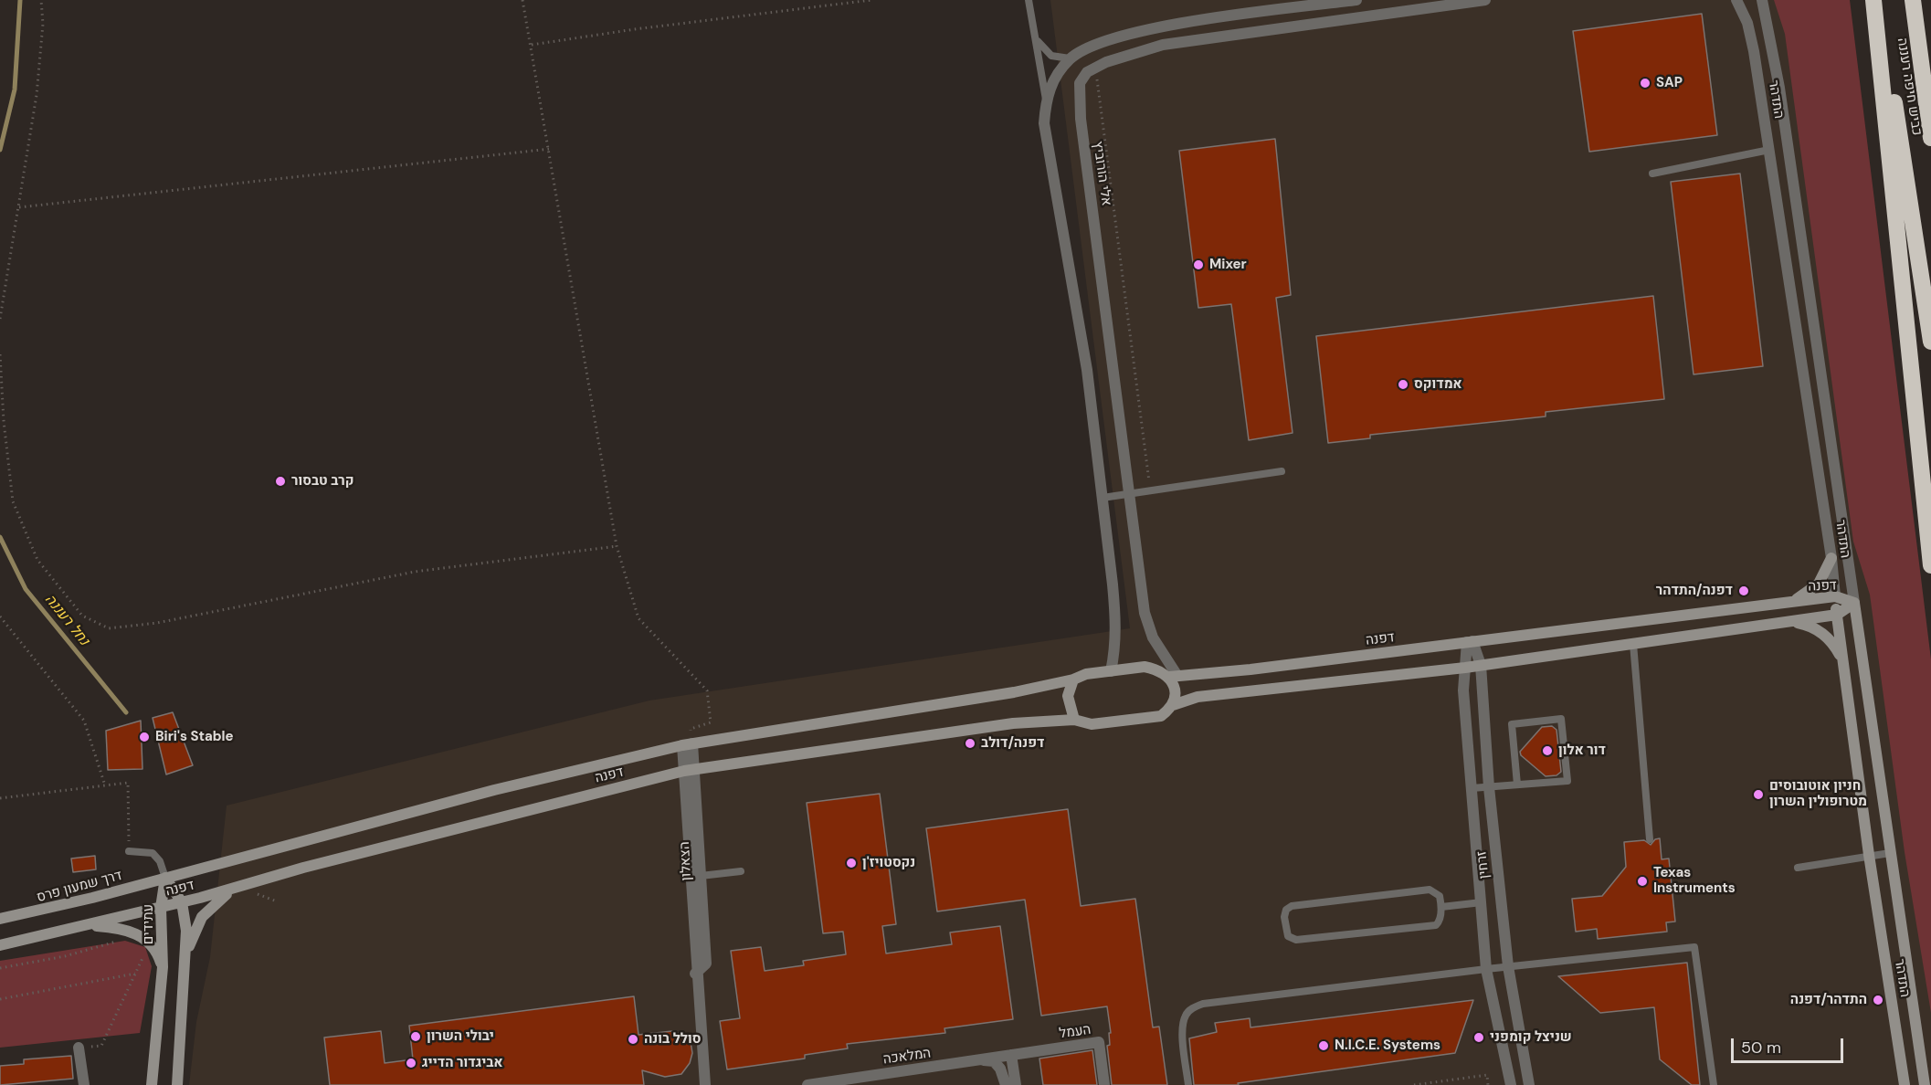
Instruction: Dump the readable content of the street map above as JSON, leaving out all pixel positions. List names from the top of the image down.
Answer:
{
  "streets": {
    "highway": ["כביש חיפה רעננה"],
    "street": [
      "התדהר",
      "אלי הורוביץ",
      "דפנה",
      "הצאלון",
      "זרחין",
      "דרך שמעון פרס",
      "עתידים",
      "העמל",
      "המלאכה"
    ]
  },
  "crossings": [
    ["התדהר", "דפנה"],
    ["אלי הורוביץ", "דפנה"],
    ["דפנה", "הצאלון"],
    ["דפנה", "זרחין"],
    ["דפנה", "דרך שמעון פרס"],
    ["דפנה", "עתידים"],
    ["דרך שמעון פרס", "עתידים"],
    ["העמל", "המלאכה"]
  ],
  "water": ["נחל רעננה"],
  "places": [
    "SAP",
    "Mixer",
    "אמדוקס",
    "קרב טבסור",
    "דפנה/התדהר",
    "Biri's Stable",
    "דפנה/דולב",
    "דור אלון",
    "חניון אוטובוסים מטרופולין השרון",
    "נקסטויז'ן",
    "Texas Instruments",
    "התדהר/דפנה",
    "יבולי השרון",
    "שניצל קומפני",
    "סולל בונה",
    "N.I.C.E. Systems",
    "אביגדור הדייג"
  ],
  "scale_bar": "50 m"
}
